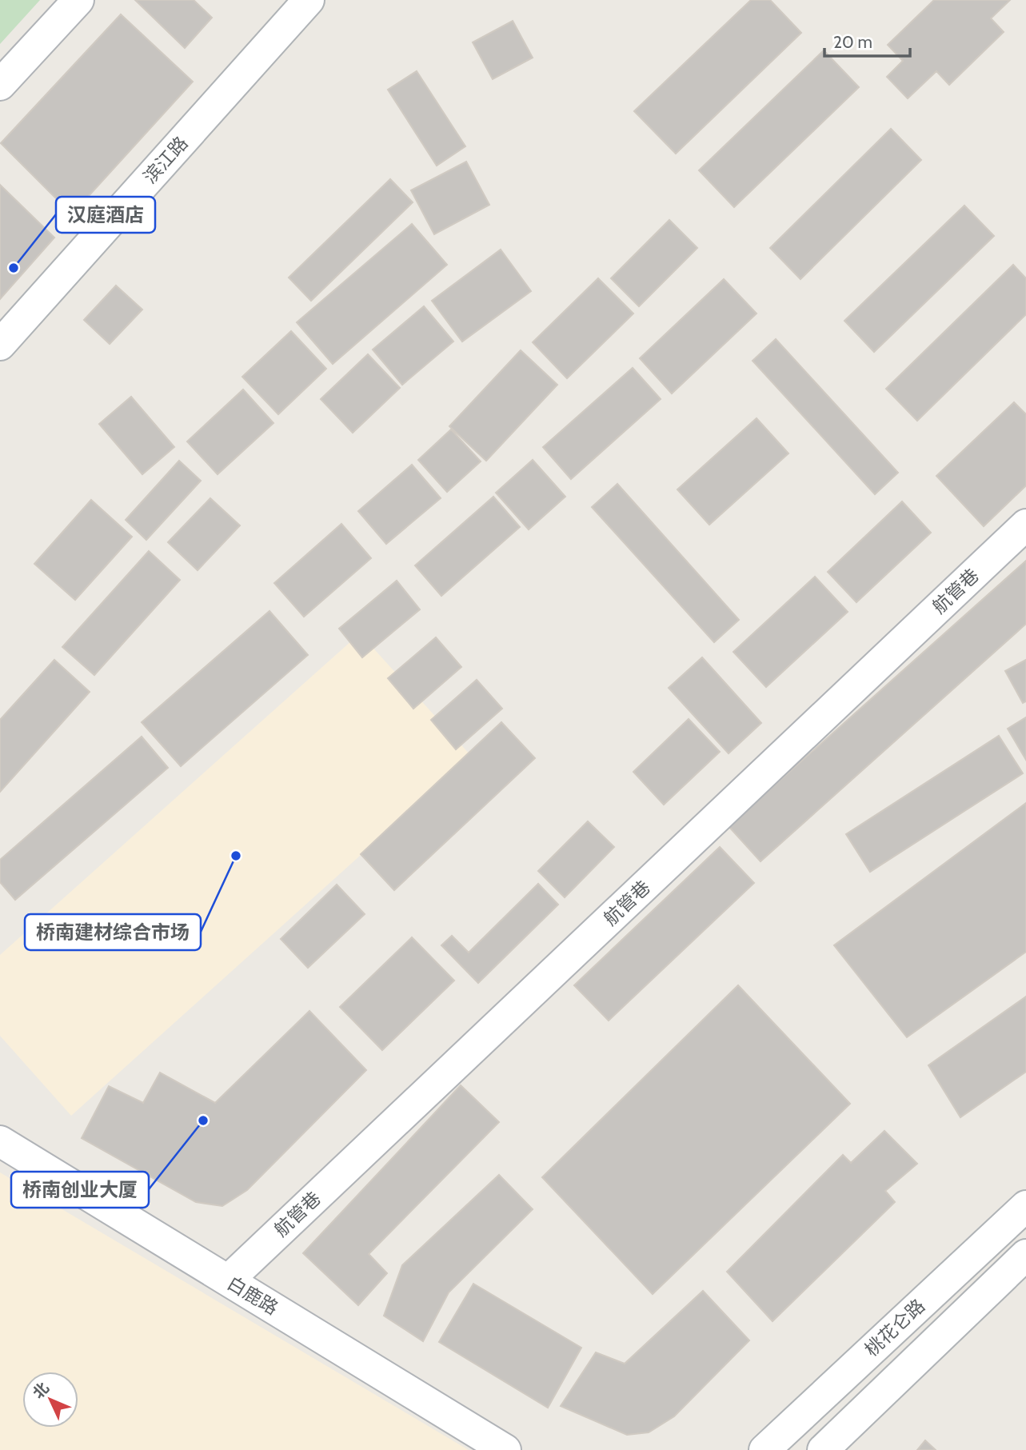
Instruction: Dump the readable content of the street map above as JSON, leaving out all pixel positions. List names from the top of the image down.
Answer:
{
  "streets": {
    "street": [
      "滨江路",
      "航管巷",
      "白鹿路",
      "桃花仑路"
    ]
  },
  "crossings": [
    ["航管巷", "白鹿路"]
  ],
  "places": ["汉庭酒店", "桥南建材综合市场", "桥南创业大厦"],
  "scale_bar": "20 m",
  "north": "top left"
}
